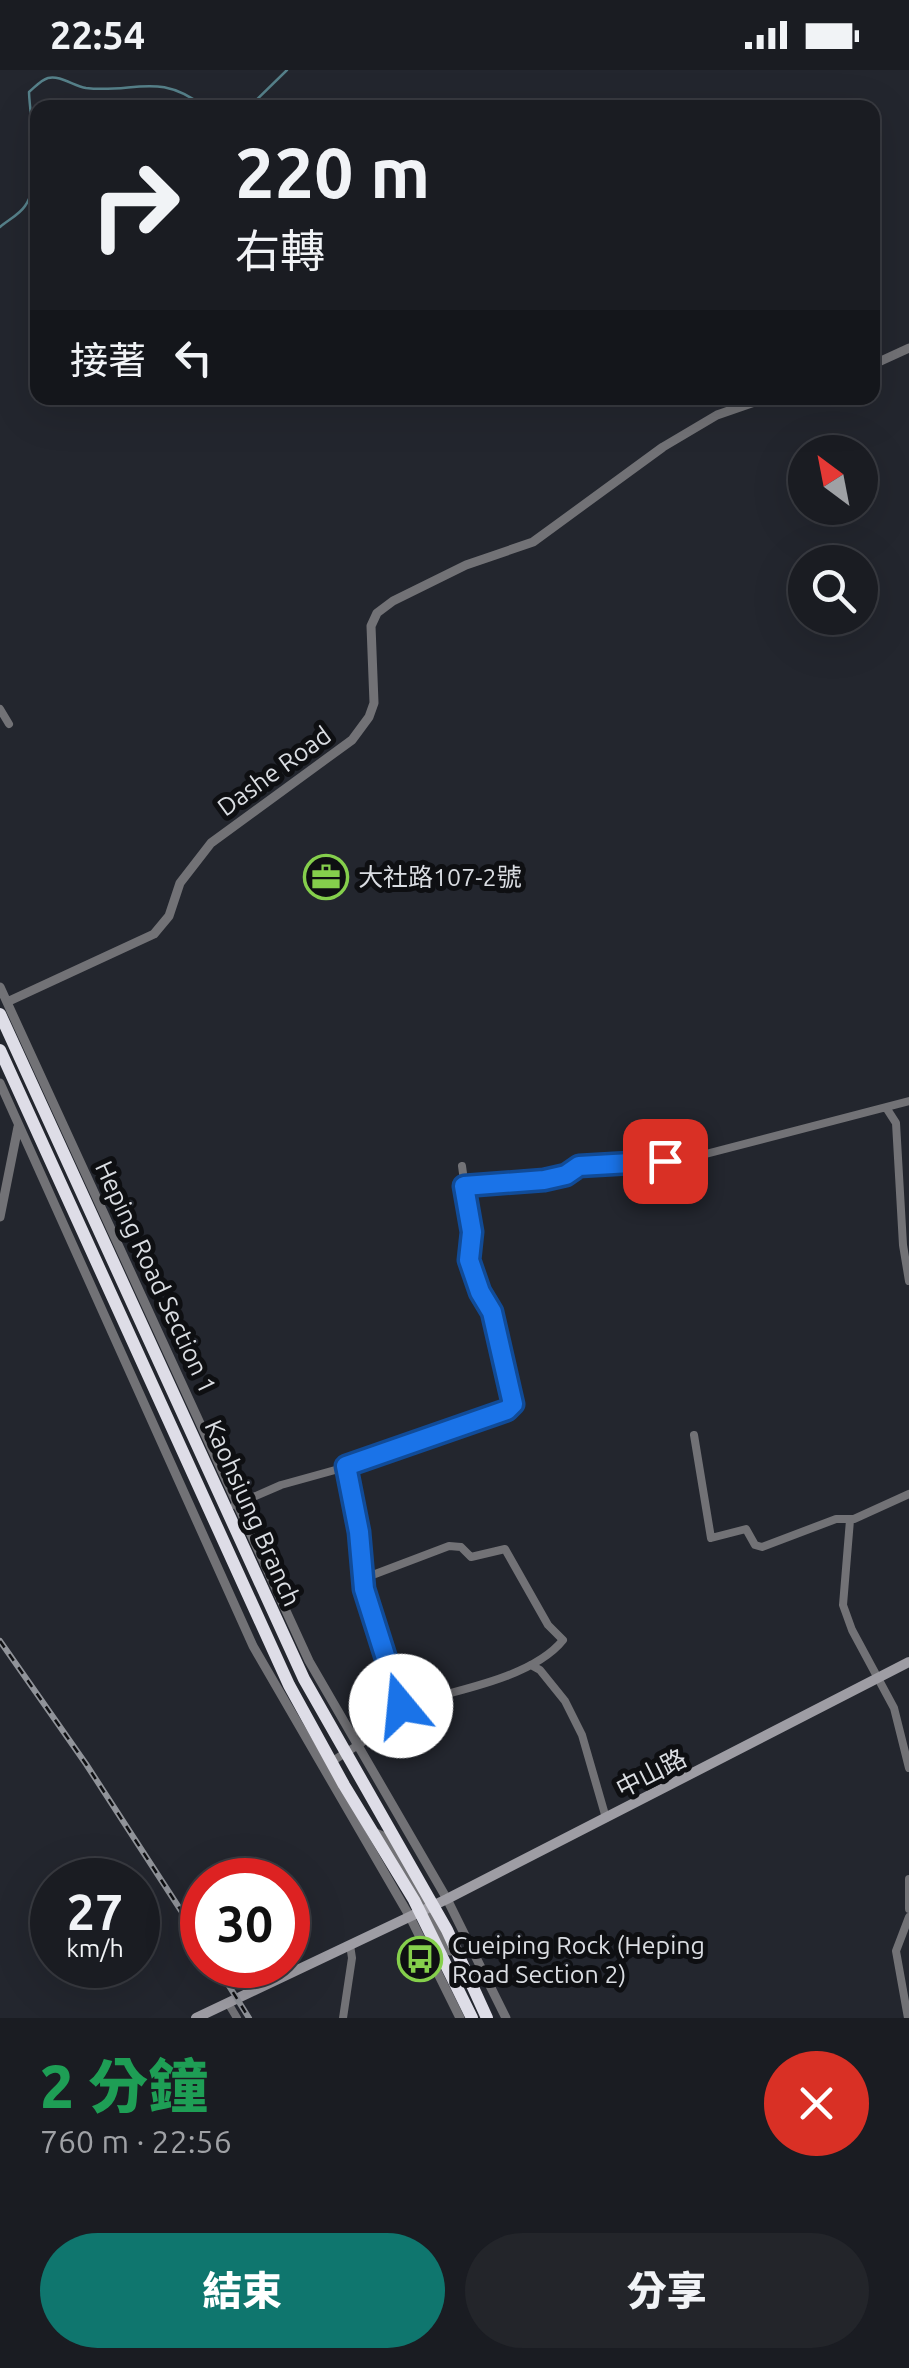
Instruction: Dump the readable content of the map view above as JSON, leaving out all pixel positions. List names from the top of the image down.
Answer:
{
  "streets": {
    "highway": ["Kaohsiung Branch"],
    "main road": ["中山路"],
    "street": ["Dashe Road", "Heping Road Section 1"]
  },
  "crossings": [
    ["Dashe Road", "Heping Road Section 1"],
    ["Dashe Road", "Kaohsiung Branch"],
    ["Heping Road Section 1", "Kaohsiung Branch"],
    ["Heping Road Section 1", "中山路"]
  ],
  "places": {
    "office": ["大社路107-2號"],
    "bus stop": ["Cueiping Rock (Heping Road Section 2)"]
  },
  "north": "top left",
  "page": {
    "status": "22:54",
    "turn": ["220 m", "右轉"],
    "then": "接著",
    "speed": "27 km/h",
    "limit": "30",
    "heading": ["2 分鐘", "760 m · 22:56"],
    "buttons": ["結束", "分享"]
  }
}
